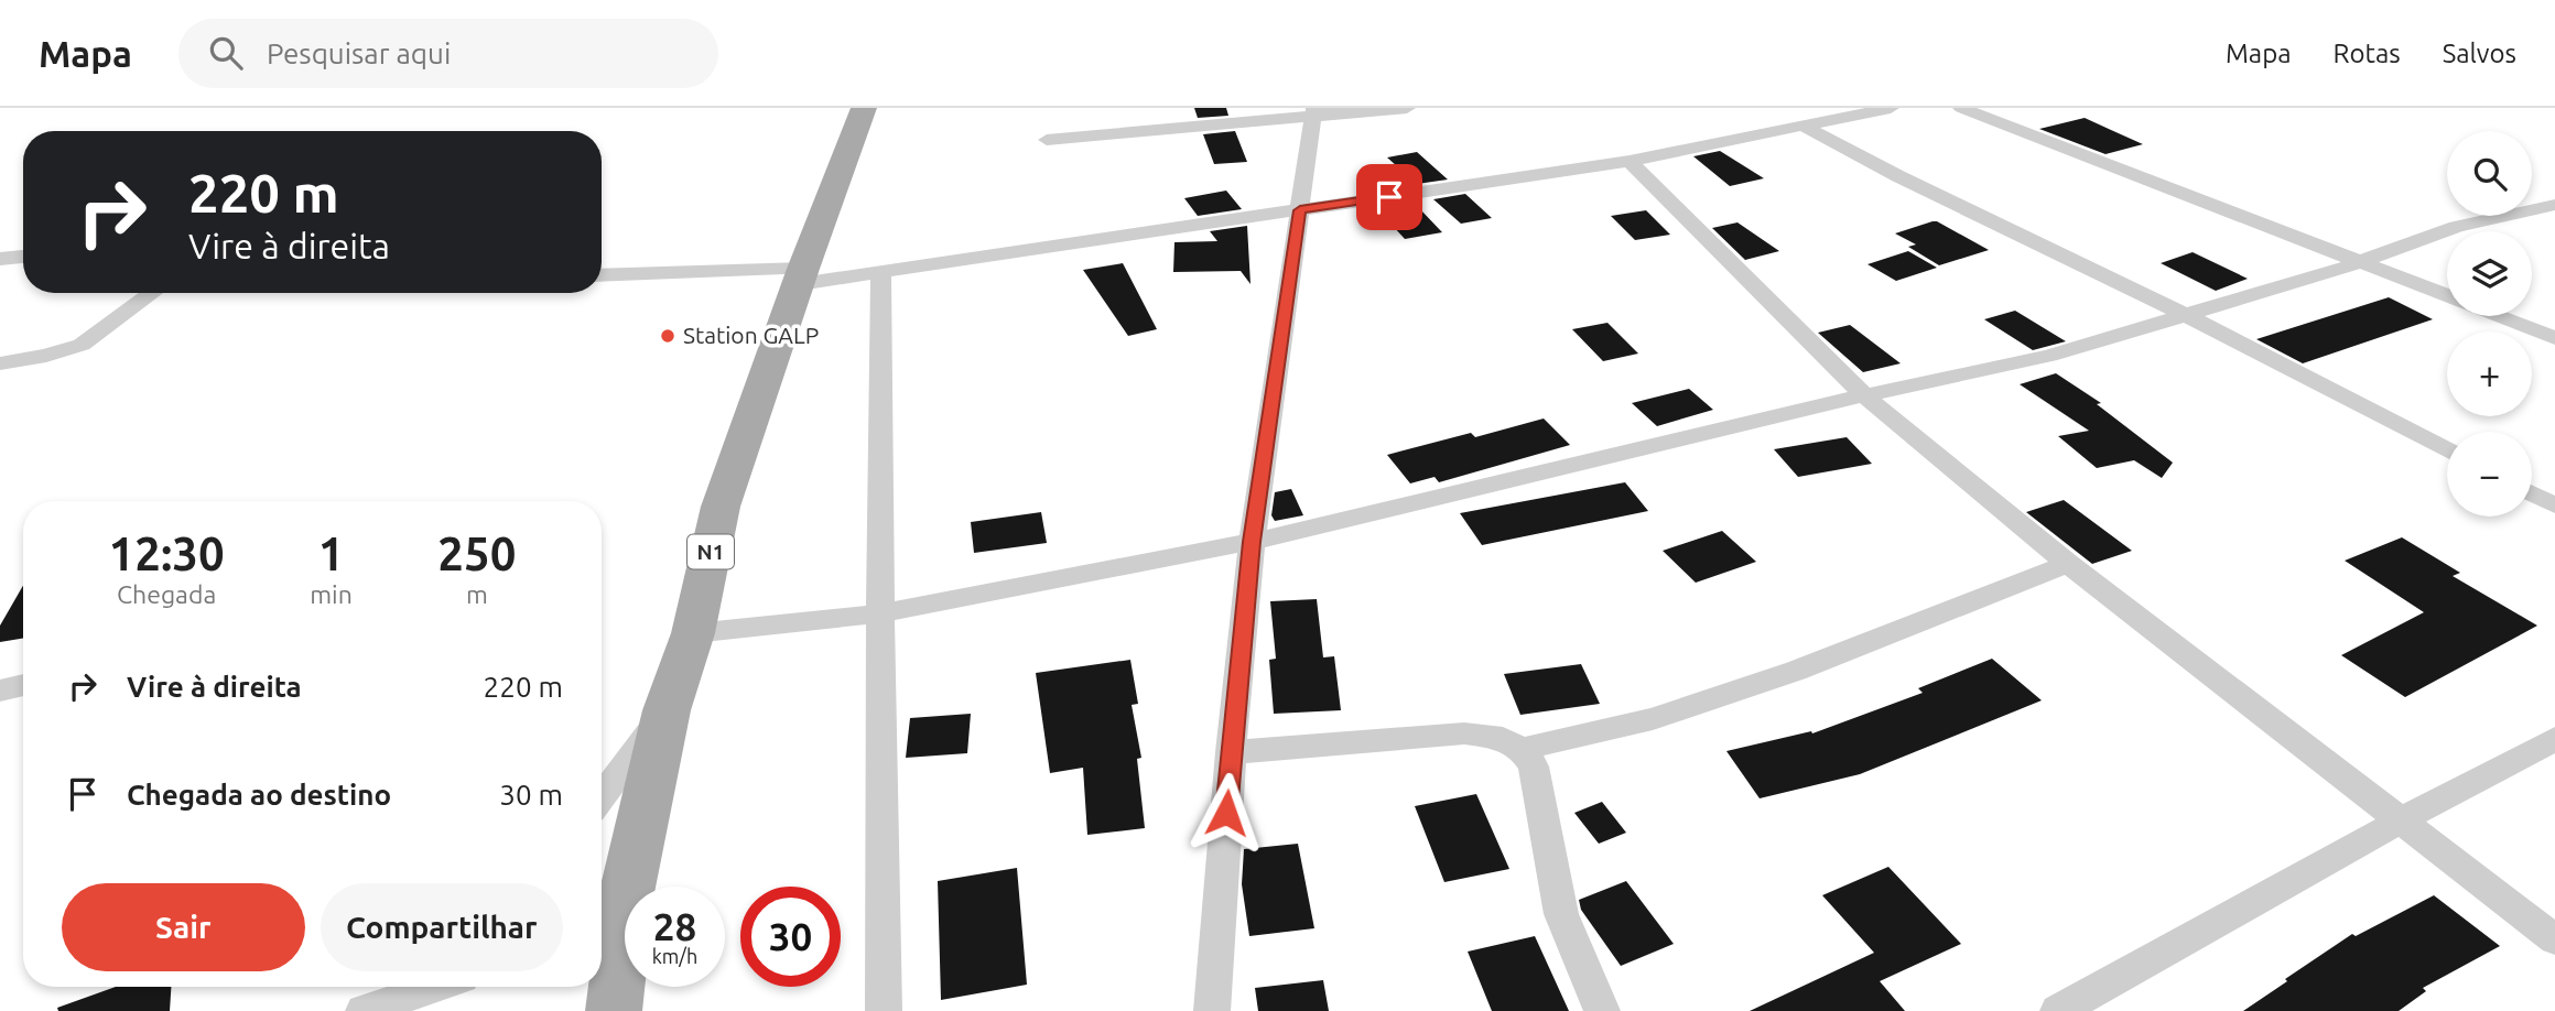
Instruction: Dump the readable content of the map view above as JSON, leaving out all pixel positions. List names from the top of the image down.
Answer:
{
  "streets": {
    "main road": ["N1"]
  },
  "places": ["Station GALP"],
  "page": {
    "header": "Mapa",
    "search": "Pesquisar aqui",
    "nav": ["Mapa", "Rotas", "Salvos"],
    "map_buttons": ["+", "−"],
    "turn": ["220 m", "Vire à direita"],
    "eta": [
      "12:30",
      "Chegada",
      "1",
      "min",
      "250",
      "m"
    ],
    "list": [
      {
        "name": "Vire à direita",
        "value": "220 m"
      },
      {
        "name": "Chegada ao destino",
        "value": "30 m"
      }
    ],
    "buttons": ["Sair", "Compartilhar"],
    "speed": "28 km/h",
    "limit": "30"
  }
}
